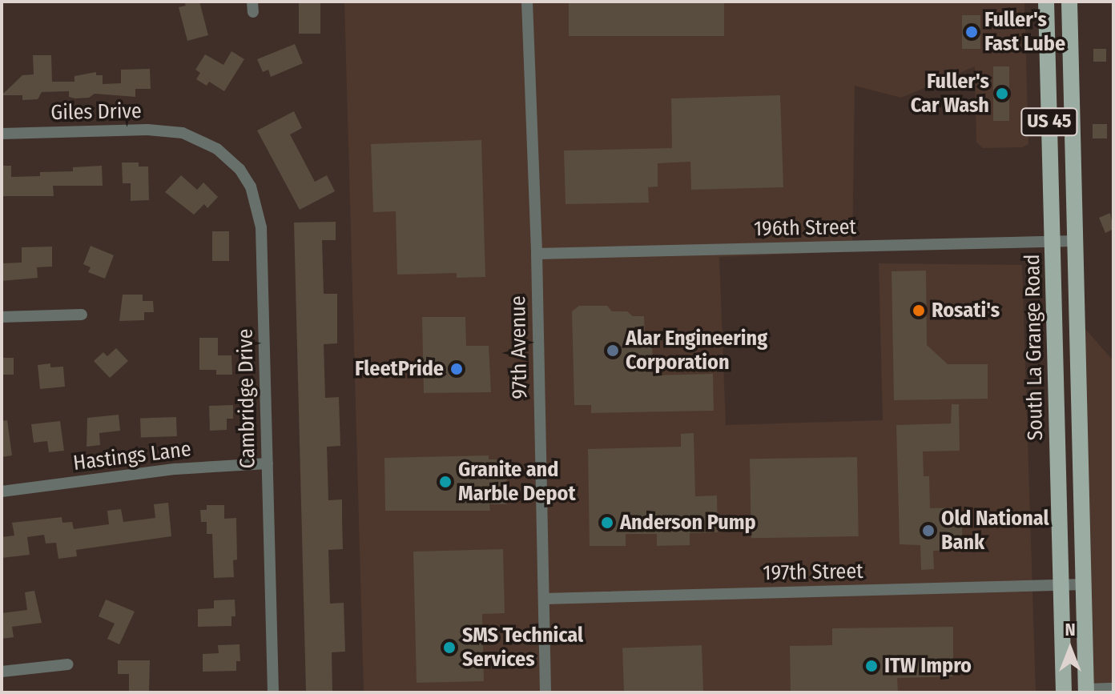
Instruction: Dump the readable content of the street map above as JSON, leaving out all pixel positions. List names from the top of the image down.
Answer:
{
  "streets": {
    "main road": ["US 45", "South La Grange Road"],
    "street": [
      "Giles Drive",
      "196th Street",
      "97th Avenue",
      "Cambridge Drive",
      "Hastings Lane",
      "197th Street"
    ]
  },
  "crossings": [
    ["Giles Drive", "Cambridge Drive"],
    ["196th Street", "97th Avenue"],
    ["196th Street", "South La Grange Road"],
    ["97th Avenue", "197th Street"],
    ["South La Grange Road", "197th Street"],
    ["Cambridge Drive", "Hastings Lane"]
  ],
  "places": [
    "Fuller's Fast Lube",
    "Fuller's Car Wash",
    "Rosati's",
    "Alar Engineering Corporation",
    "FleetPride",
    "Granite and Marble Depot",
    "Anderson Pump",
    "Old National Bank",
    "SMS Technical Services",
    "ITW Impro"
  ],
  "north": "top"
}
